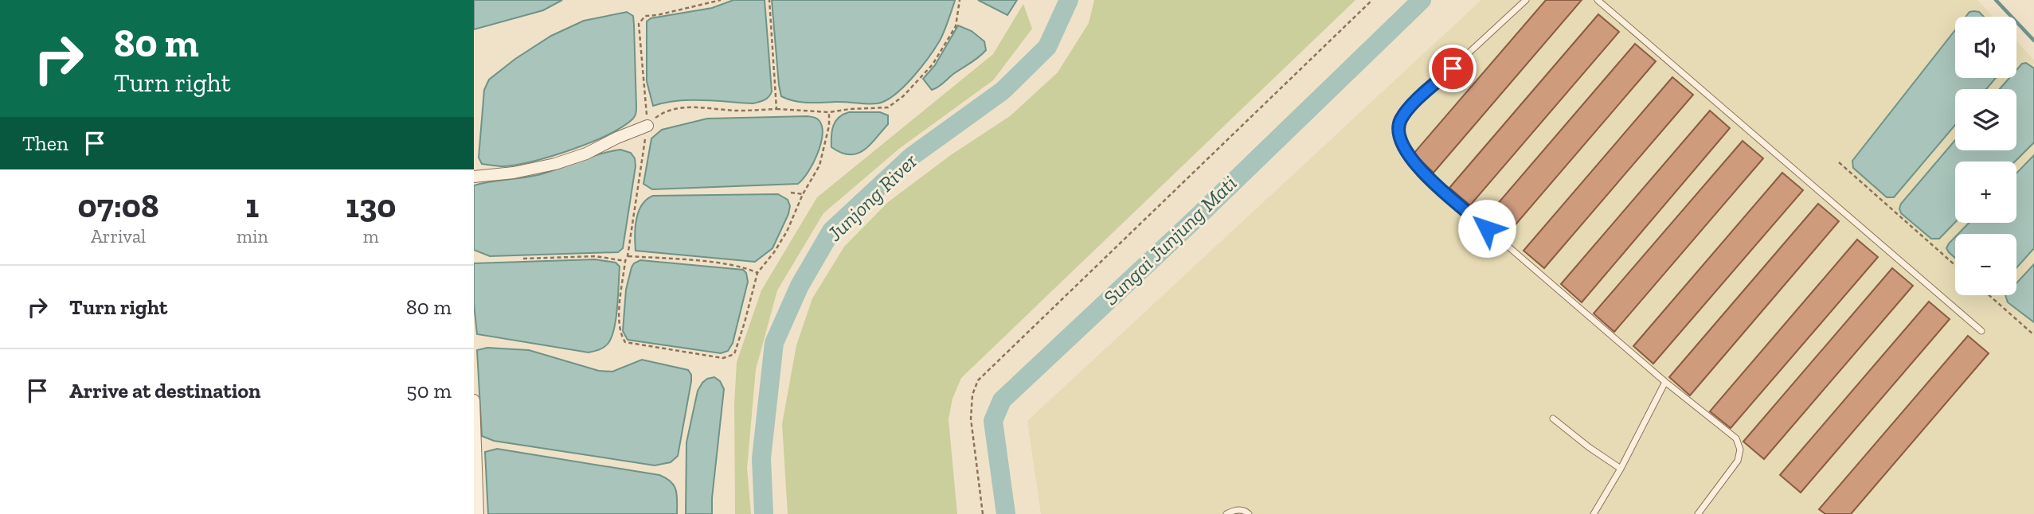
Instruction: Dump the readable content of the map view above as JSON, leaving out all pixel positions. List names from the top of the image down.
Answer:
{
  "water": ["Junjong River", "Sungai Junjung Mati"],
  "page": {
    "turn": ["80 m", "Turn right"],
    "map_buttons": ["+", "−"],
    "then": "Then",
    "eta": [
      "07:08",
      "Arrival",
      "1",
      "min",
      "130",
      "m"
    ],
    "list": [
      {
        "name": "Turn right",
        "value": "80 m"
      },
      {
        "name": "Arrive at destination",
        "value": "50 m"
      }
    ]
  }
}
